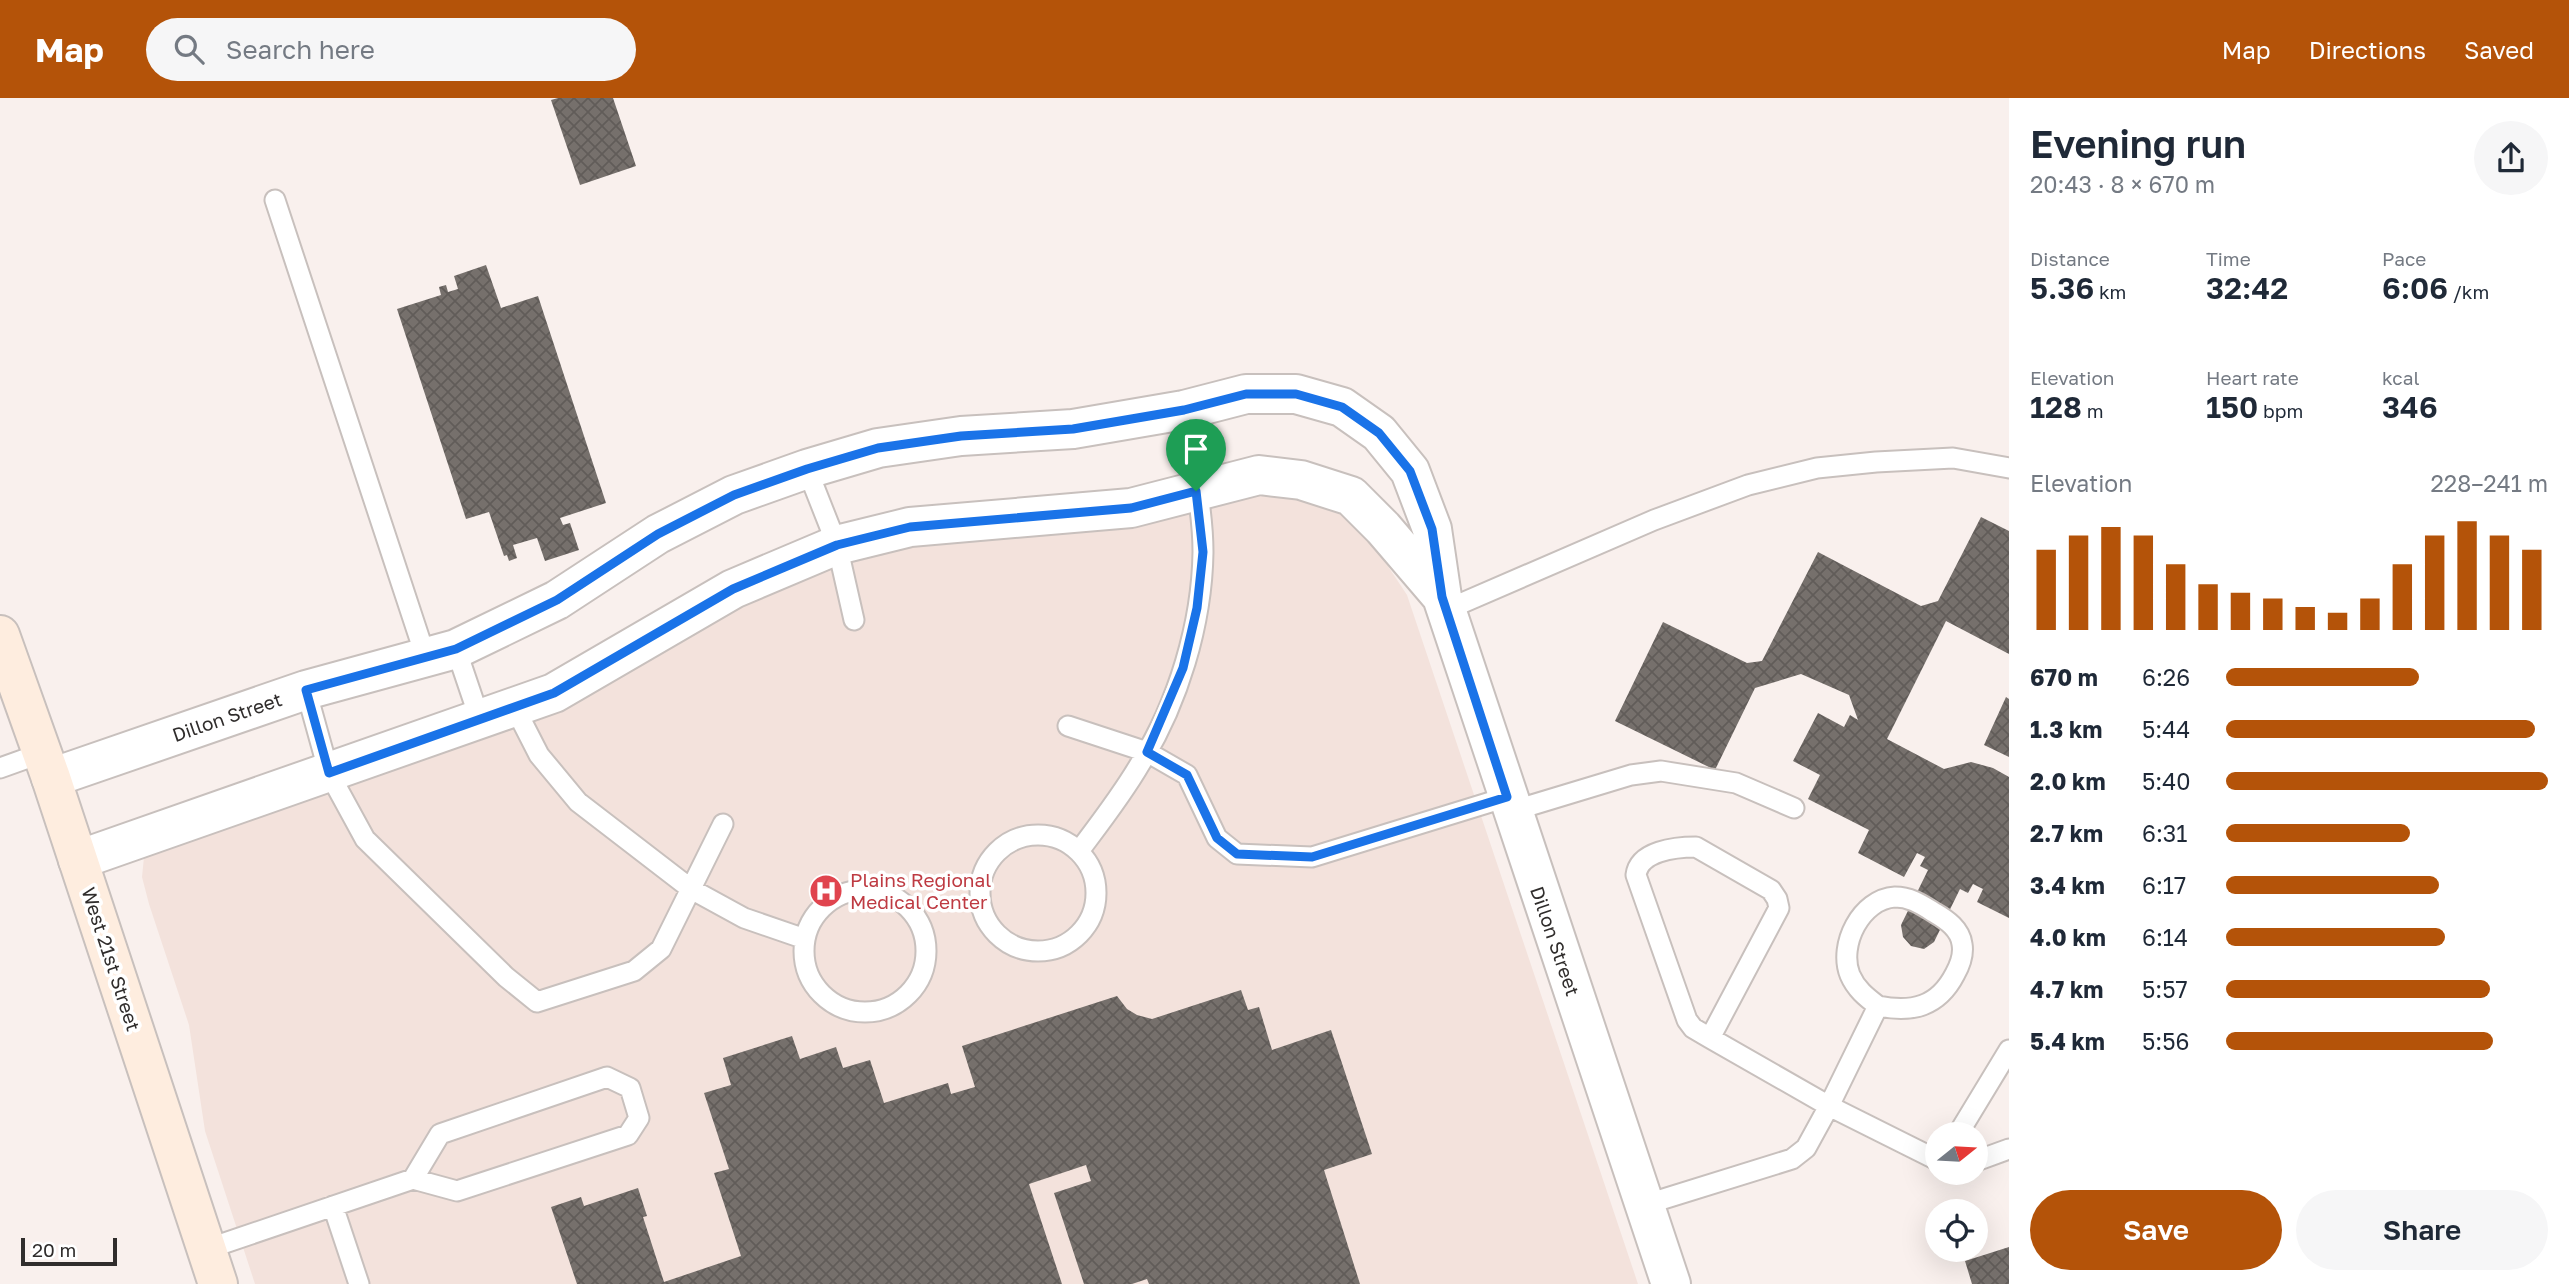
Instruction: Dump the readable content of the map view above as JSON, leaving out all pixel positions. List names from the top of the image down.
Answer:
{
  "streets": {
    "main road": ["West 21st Street"],
    "street": ["Dillon Street"]
  },
  "crossings": [
    ["Dillon Street", "West 21st Street"]
  ],
  "places": {
    "hospital": ["Plains Regional Medical Center"]
  },
  "scale_bar": "20 m",
  "north": "right",
  "page": {
    "header": "Map",
    "search": "Search here",
    "nav": ["Map", "Directions", "Saved"],
    "heading": ["Evening run", "20:43 · 8 × 670 m"],
    "stats": [
      ["Distance", "5.36 km"],
      ["Time", "32:42"],
      ["Pace", "6:06 /km"],
      ["Elevation", "128 m"],
      ["Heart rate", "150 bpm"],
      ["kcal", "346"]
    ],
    "chart": ["Elevation", "228–241 m"],
    "list": [
      {
        "name": "670 m",
        "note": "6:26"
      },
      {
        "name": "1.3 km",
        "note": "5:44"
      },
      {
        "name": "2.0 km",
        "note": "5:40"
      },
      {
        "name": "2.7 km",
        "note": "6:31"
      },
      {
        "name": "3.4 km",
        "note": "6:17"
      },
      {
        "name": "4.0 km",
        "note": "6:14"
      },
      {
        "name": "4.7 km",
        "note": "5:57"
      },
      {
        "name": "5.4 km",
        "note": "5:56"
      }
    ],
    "buttons": ["Save", "Share"],
    "scale": "20 m"
  }
}
